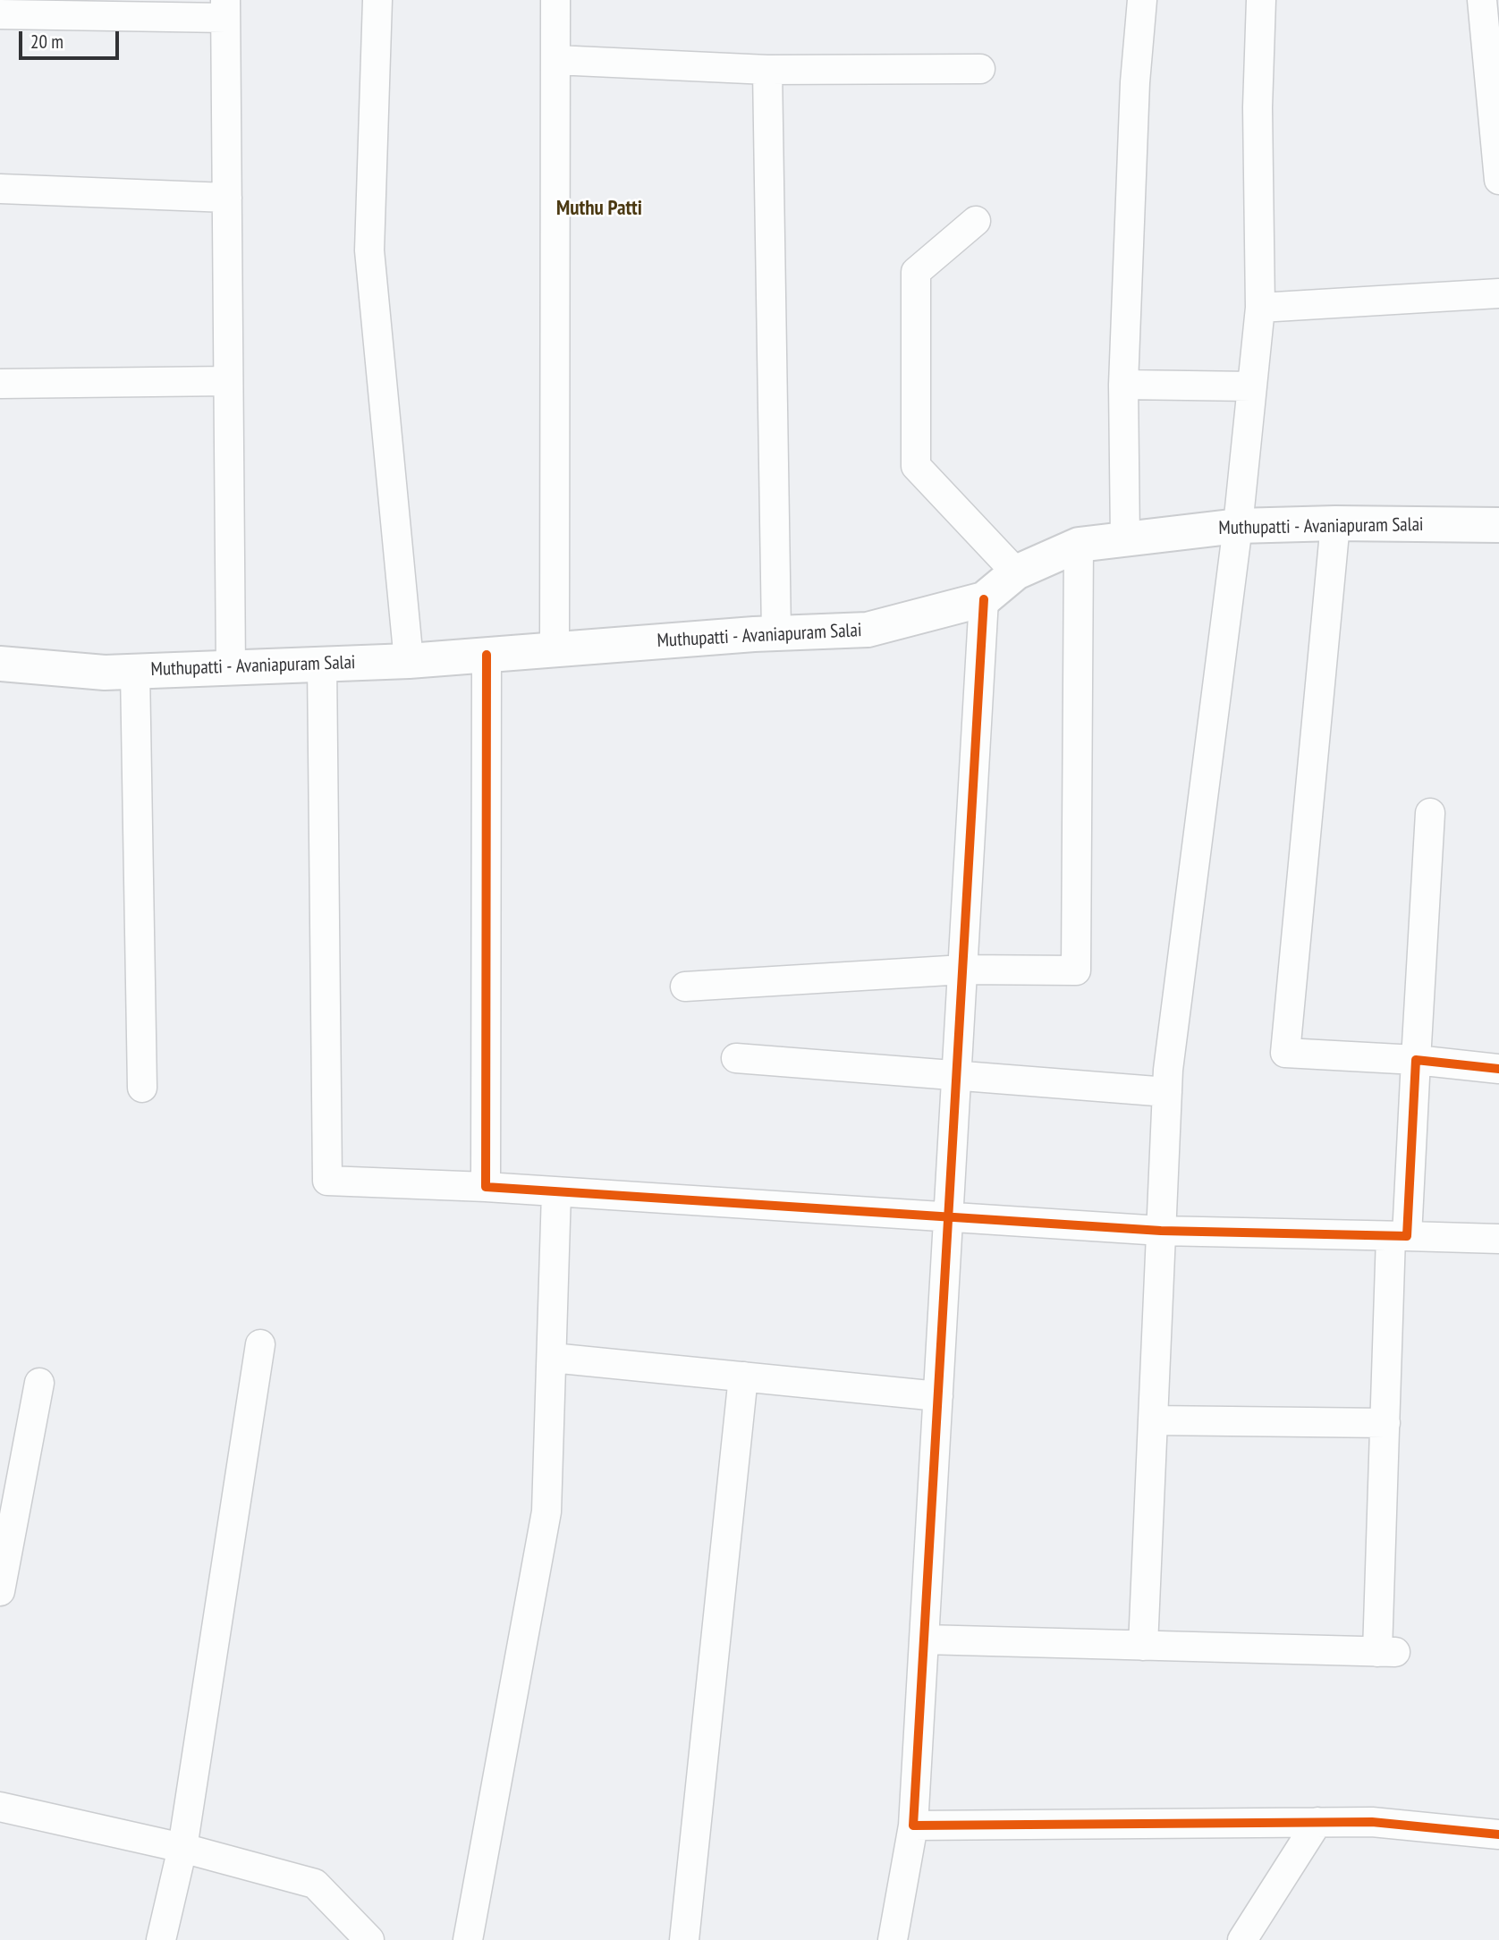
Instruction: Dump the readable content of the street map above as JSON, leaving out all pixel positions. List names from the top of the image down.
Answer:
{
  "streets": {
    "street": ["Muthupatti - Avaniapuram Salai"]
  },
  "districts": ["Muthu Patti"],
  "scale_bar": "20 m"
}
